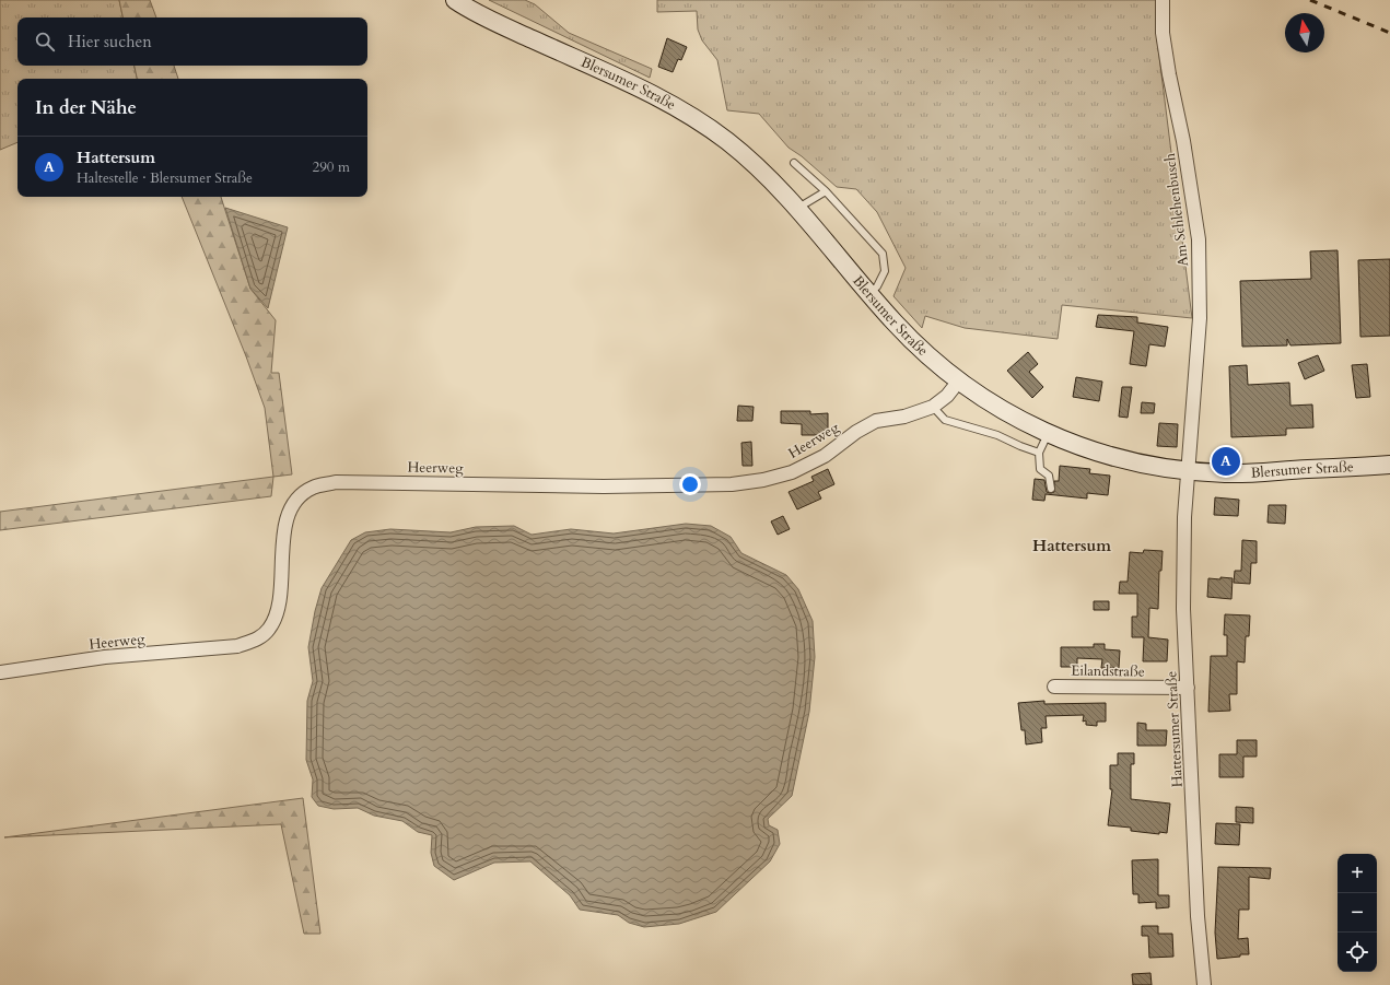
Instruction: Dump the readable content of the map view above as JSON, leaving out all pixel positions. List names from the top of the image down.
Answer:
{
  "streets": {
    "main road": ["Blersumer Straße"],
    "street": [
      "Am Schlehenbusch",
      "Heerweg",
      "Eilandstraße",
      "Hattersumer Straße"
    ]
  },
  "crossings": [
    ["Blersumer Straße", "Am Schlehenbusch"],
    ["Blersumer Straße", "Heerweg"],
    ["Blersumer Straße", "Hattersumer Straße"],
    ["Am Schlehenbusch", "Hattersumer Straße"],
    ["Eilandstraße", "Hattersumer Straße"]
  ],
  "districts": ["Hattersum"],
  "north": "top",
  "page": {
    "search": "Hier suchen",
    "heading": "In der Nähe",
    "list": [
      {
        "mark": "A",
        "name": "Hattersum",
        "note": "Haltestelle · Blersumer Straße",
        "value": "290 m"
      }
    ],
    "pins": "A",
    "map_buttons": ["+", "−"]
  }
}
